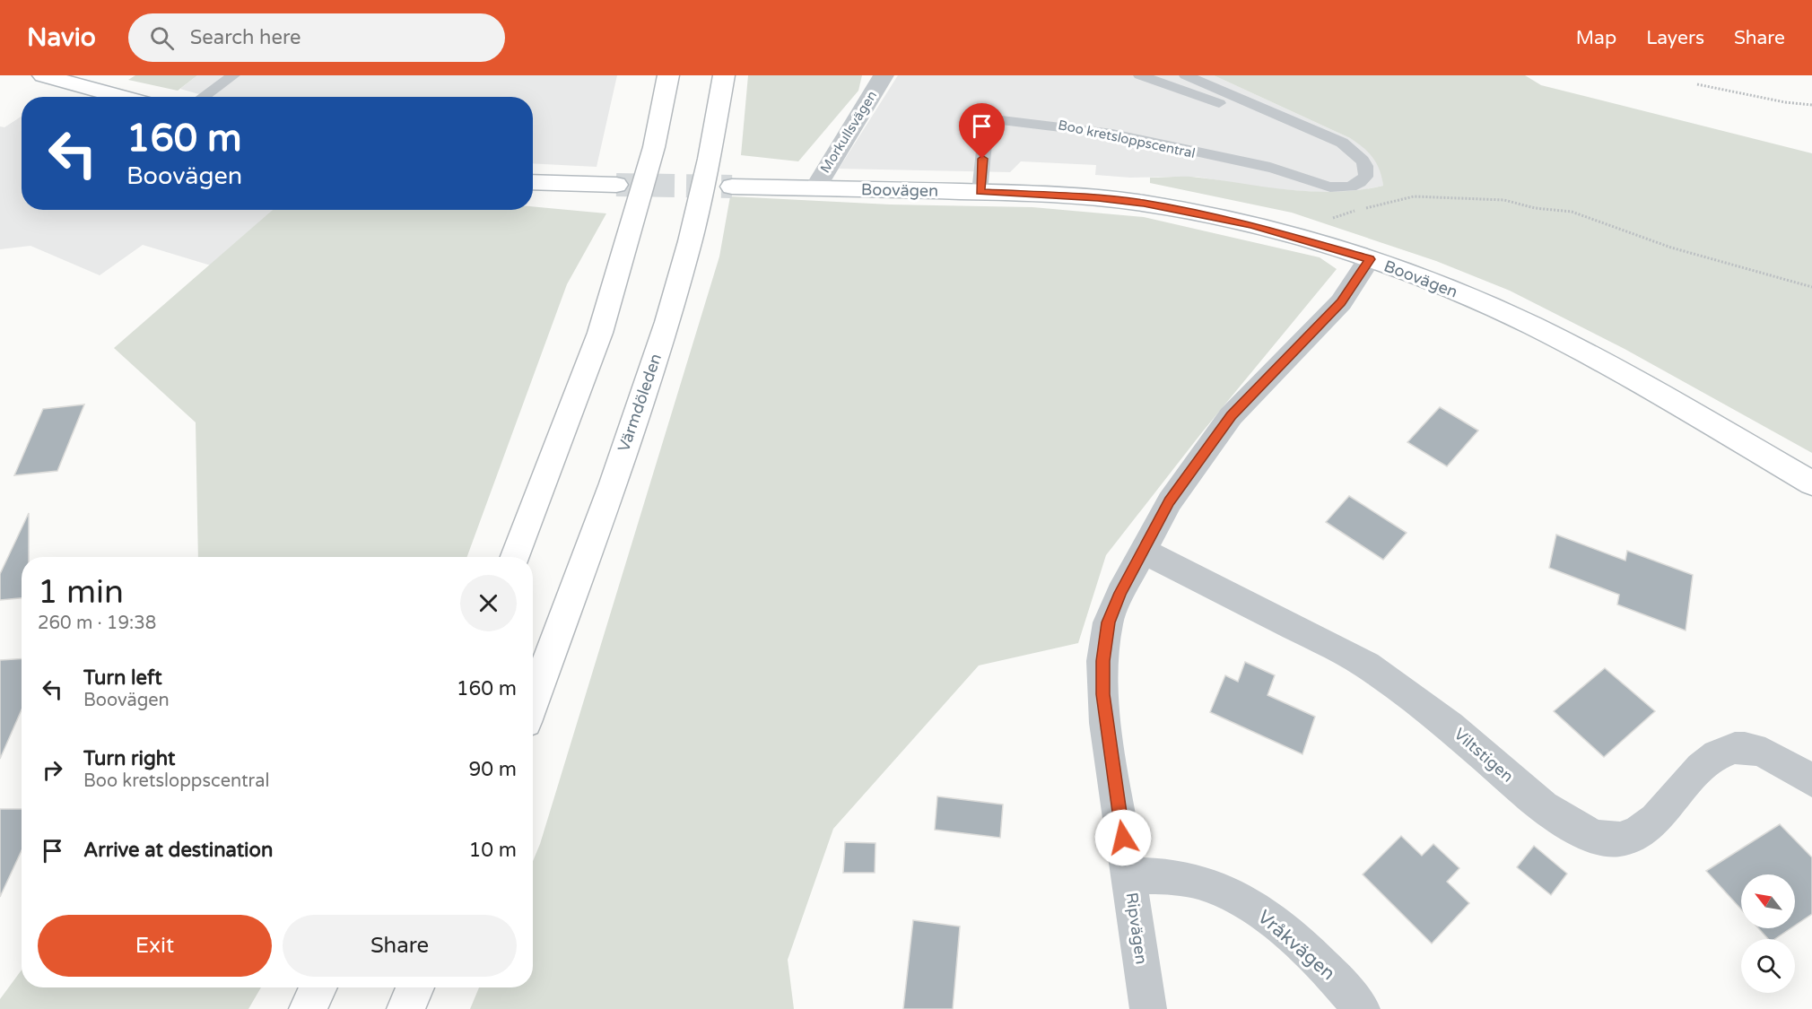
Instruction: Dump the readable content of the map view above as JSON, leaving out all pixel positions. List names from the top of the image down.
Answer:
{
  "streets": {
    "main road": ["Boovägen", "Värmdöleden"],
    "street": [
      "Morkullsvägen",
      "Viltstigen",
      "Ripvägen",
      "Vråkvägen"
    ],
    "lane": ["Boo kretsloppscentral"]
  },
  "crossings": [
    ["Morkullsvägen", "Boovägen"],
    ["Boo kretsloppscentral", "Boovägen"],
    ["Boovägen", "Ripvägen"],
    ["Viltstigen", "Ripvägen"],
    ["Ripvägen", "Vråkvägen"]
  ],
  "north": "top left",
  "page": {
    "header": "Navio",
    "search": "Search here",
    "nav": ["Map", "Layers", "Share"],
    "turn": ["160 m", "Boovägen"],
    "heading": ["1 min", "260 m · 19:38"],
    "list": [
      {
        "name": "Turn left",
        "note": "Boovägen",
        "value": "160 m"
      },
      {
        "name": "Turn right",
        "note": "Boo kretsloppscentral",
        "value": "90 m"
      },
      {
        "name": "Arrive at destination",
        "value": "10 m"
      }
    ],
    "buttons": ["Exit", "Share"]
  }
}
